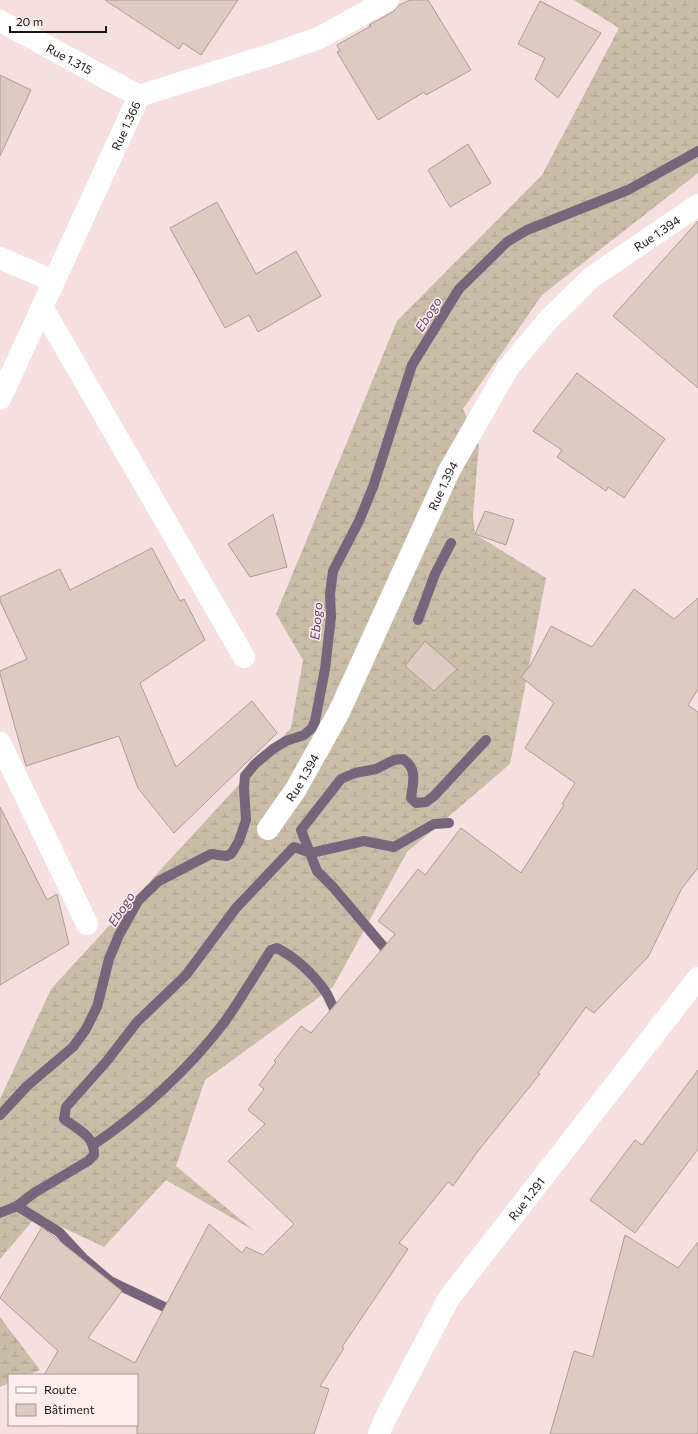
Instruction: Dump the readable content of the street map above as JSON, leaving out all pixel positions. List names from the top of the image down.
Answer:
{
  "streets": {
    "street": [
      "Rue 1.315",
      "Rue 1.366",
      "Rue 1.394",
      "Rue 1.291"
    ]
  },
  "crossings": [
    ["Rue 1.315", "Rue 1.366"]
  ],
  "water": ["Ebogo"],
  "legend": ["Route", "Bâtiment"],
  "scale_bar": "20 m"
}
